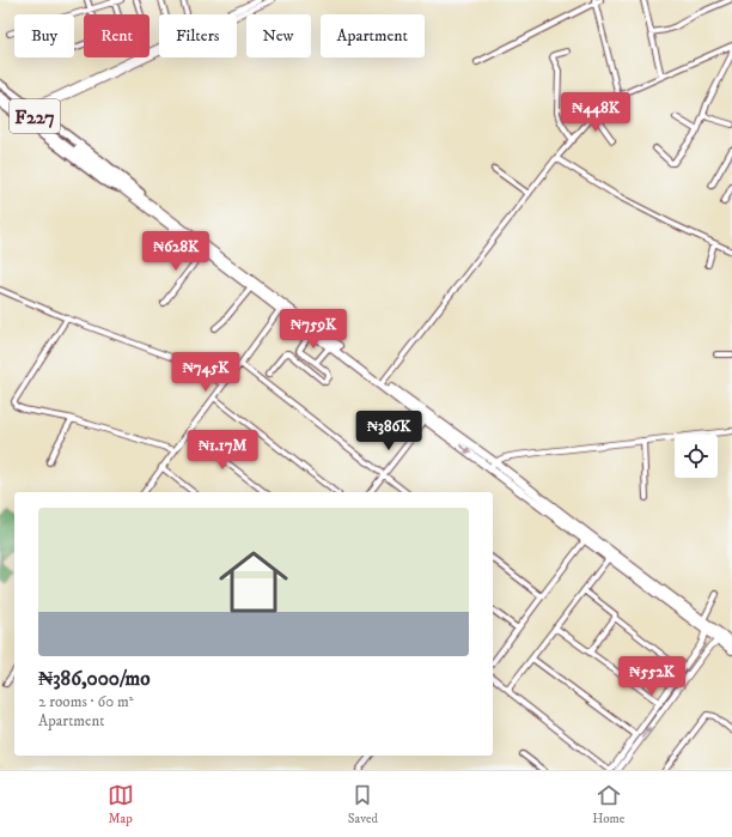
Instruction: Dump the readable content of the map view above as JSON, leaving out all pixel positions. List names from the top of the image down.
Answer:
{
  "streets": {
    "main road": ["F227"]
  },
  "page": {
    "chip": [
      "Buy",
      "Rent",
      "Filters",
      "New",
      "Apartment"
    ],
    "price": [
      "₦448K",
      "₦628K",
      "₦759K",
      "₦745K",
      "₦386K",
      "₦1.17M",
      "₦552K"
    ],
    "list": [
      {
        "name": "₦386,000/mo",
        "note": "2 rooms · 60 m² · Apartment"
      }
    ],
    "tabs": ["Map", "Saved", "Home"]
  }
}
